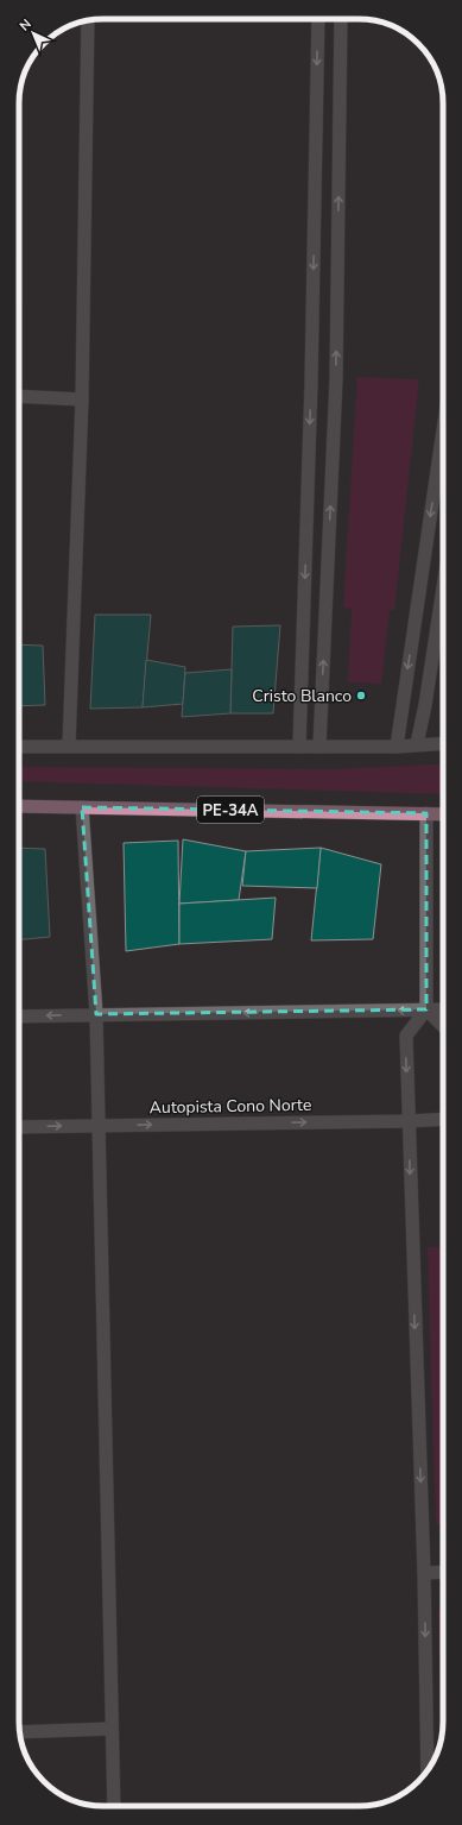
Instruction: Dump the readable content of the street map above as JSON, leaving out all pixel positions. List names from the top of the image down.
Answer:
{
  "streets": {
    "highway": ["PE-34A"],
    "street": ["Autopista Cono Norte"]
  },
  "places": ["Cristo Blanco"],
  "north": "top left"
}
